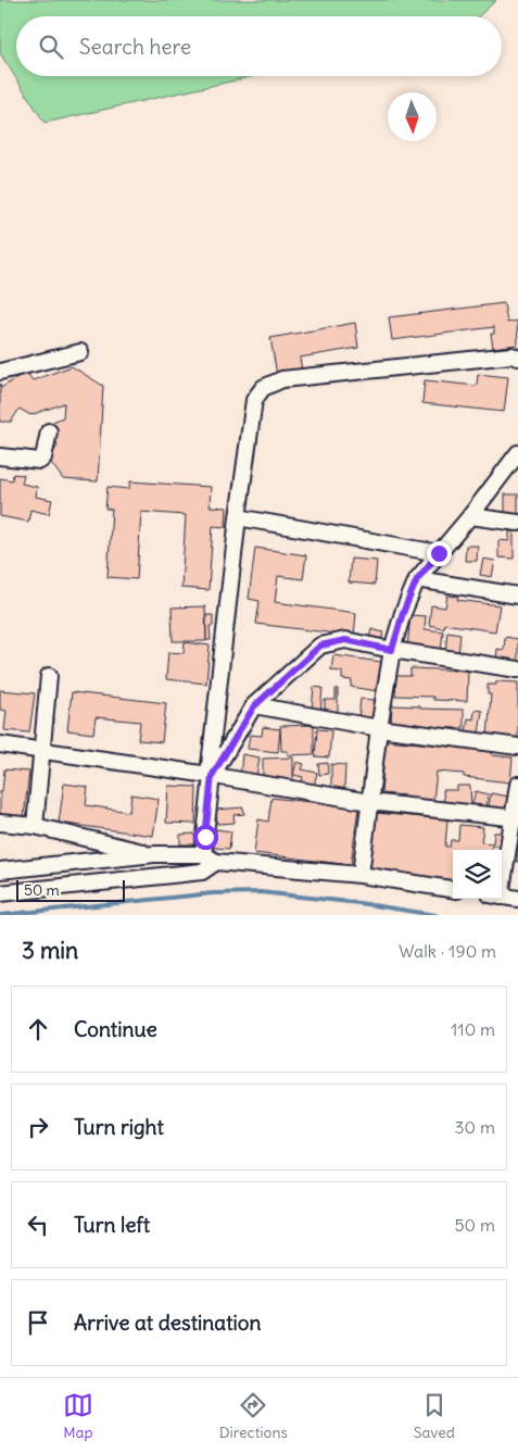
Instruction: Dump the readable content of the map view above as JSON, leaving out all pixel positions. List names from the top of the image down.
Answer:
{
  "scale_bar": "50 m",
  "north": "bottom",
  "page": {
    "search": "Search here",
    "scale": "50 m",
    "heading": ["3 min", "Walk · 190 m"],
    "list": [
      ["Continue", "110 m"],
      ["Turn right", "30 m"],
      ["Turn left", "50 m"],
      "Arrive at destination"
    ],
    "nav": ["Map", "Directions", "Saved"]
  }
}
